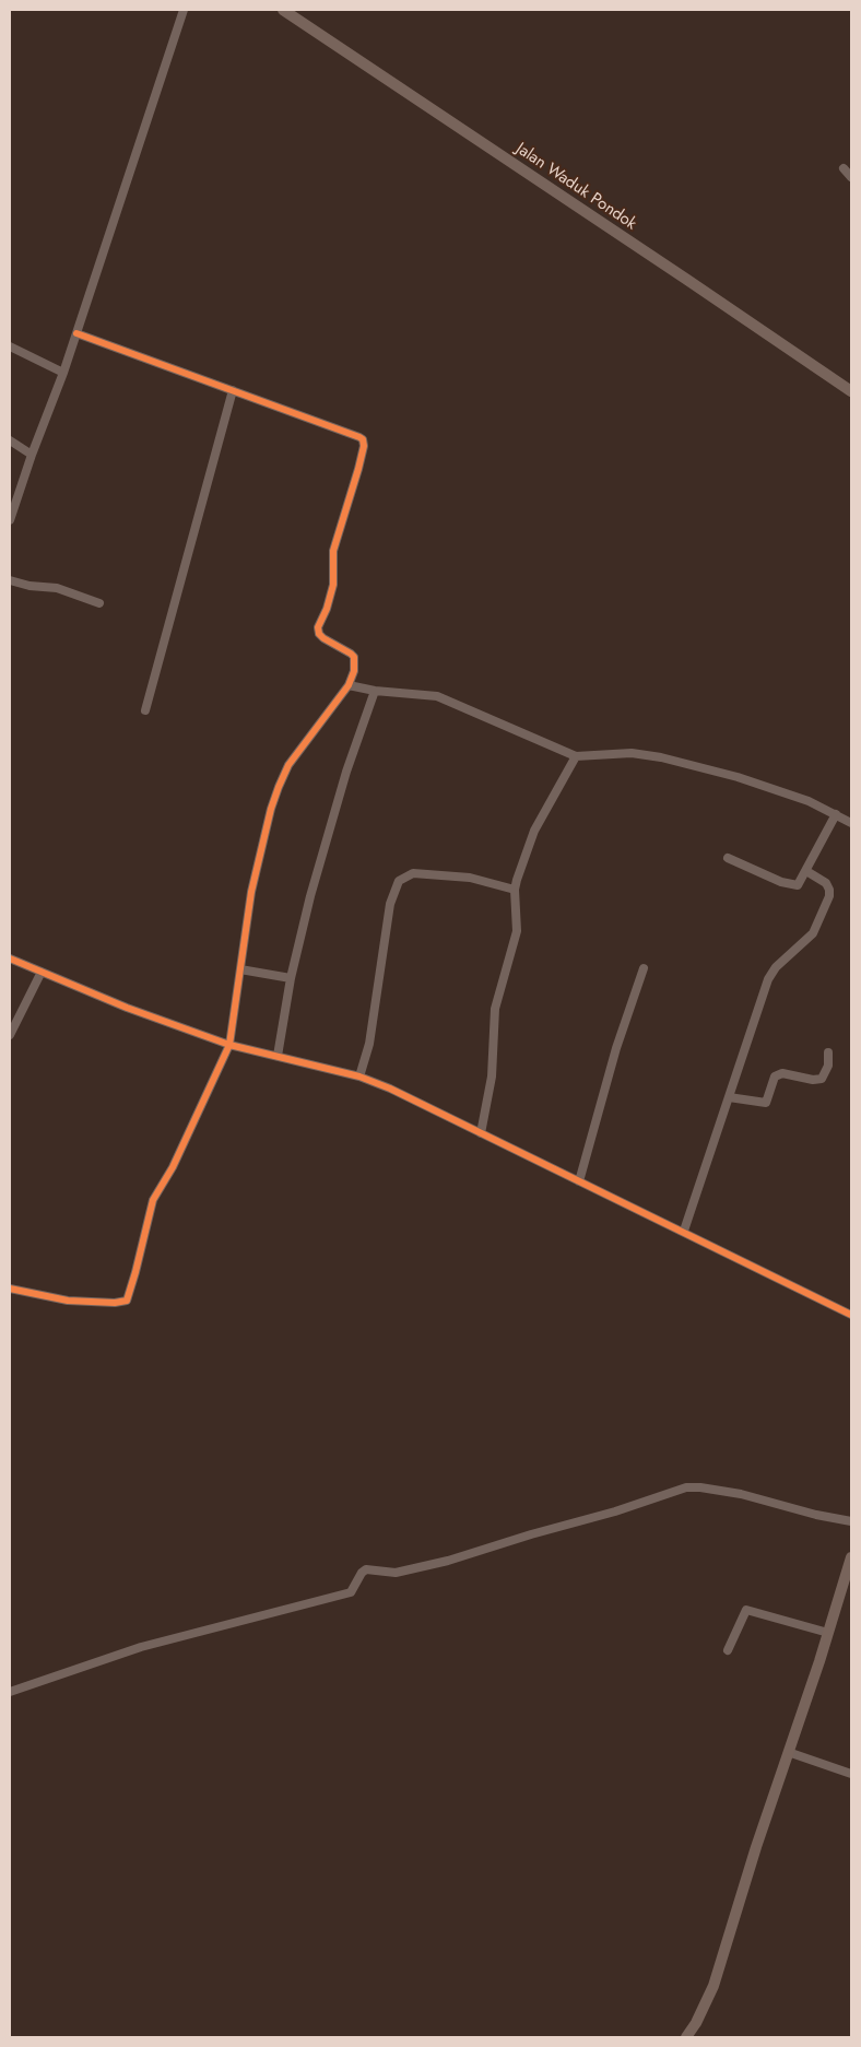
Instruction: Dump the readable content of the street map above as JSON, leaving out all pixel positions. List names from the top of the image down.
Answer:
{
  "streets": {
    "street": ["Jalan Waduk Pondok"]
  }
}
